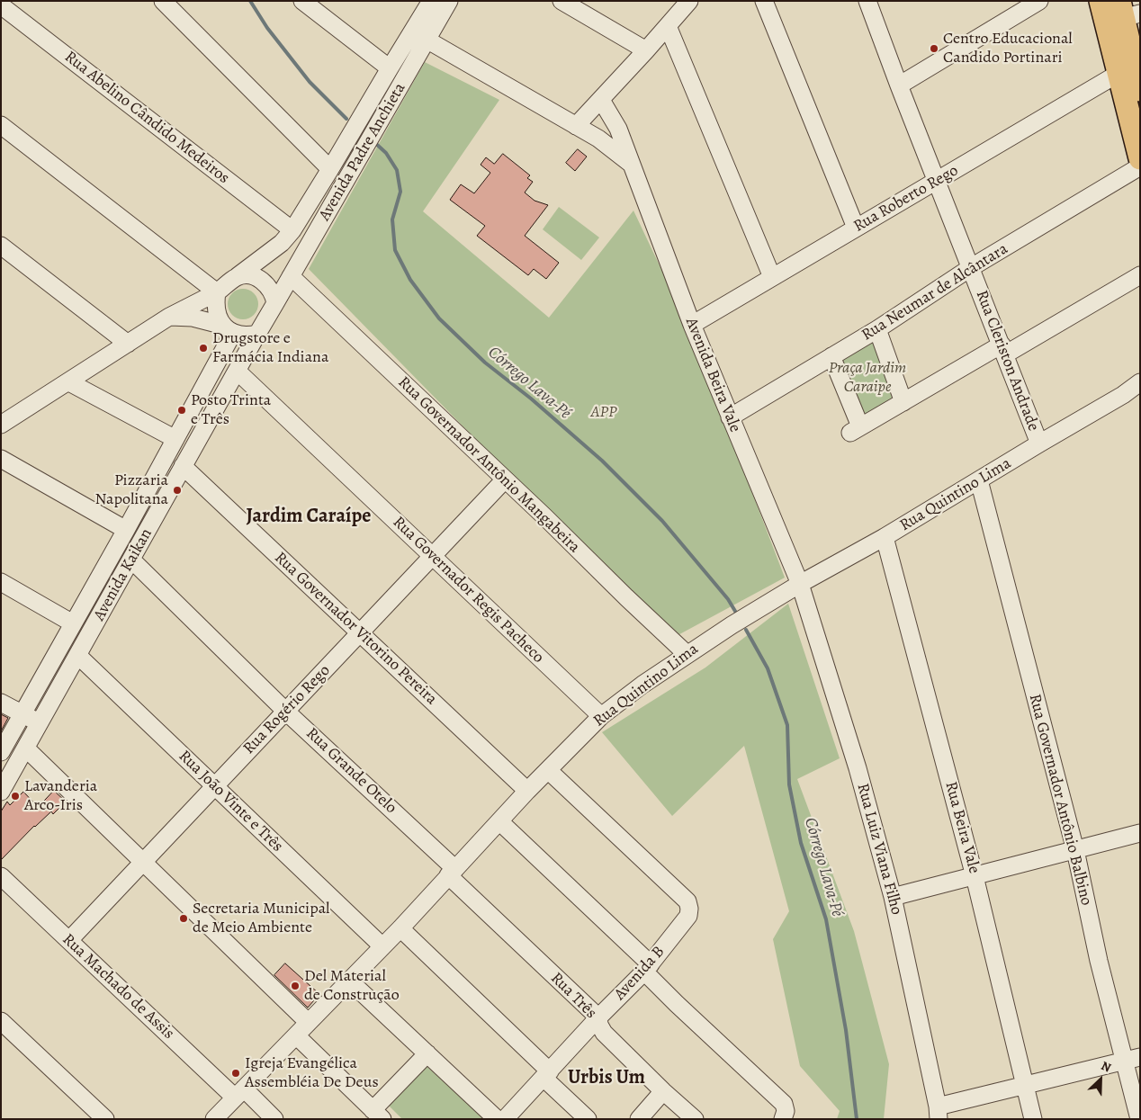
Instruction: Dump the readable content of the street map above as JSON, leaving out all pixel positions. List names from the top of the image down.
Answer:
{
  "streets": {
    "street": [
      "Rua Abelino Cândido Medeiros",
      "Avenida Padre Anchieta",
      "Rua Roberto Rego",
      "Rua Neumar de Alcântara",
      "Rua Cleriston Andrade",
      "Avenida Beira Vale",
      "Rua Governador Antônio Mangabeira",
      "Rua Quintino Lima",
      "Avenida Kaikan",
      "Rua Governador Regis Pacheco",
      "Rua Governador Vitorino Pereira",
      "Rua Rogério Rego",
      "Rua Grande Otelo",
      "Rua Governador Antônio Balbino",
      "Rua João Vinte e Três",
      "Rua Beira Vale",
      "Rua Luiz Viana Filho",
      "Avenida B",
      "Rua Machado de Assis",
      "Rua Três"
    ]
  },
  "crossings": [
    ["Rua Abelino Cândido Medeiros", "Avenida Padre Anchieta"],
    ["Avenida Padre Anchieta", "Avenida Beira Vale"],
    ["Avenida Padre Anchieta", "Rua Governador Antônio Mangabeira"],
    ["Avenida Padre Anchieta", "Avenida Kaikan"],
    ["Rua Roberto Rego", "Rua Cleriston Andrade"],
    ["Rua Roberto Rego", "Avenida Beira Vale"],
    ["Rua Neumar de Alcântara", "Rua Cleriston Andrade"],
    ["Rua Neumar de Alcântara", "Avenida Beira Vale"],
    ["Rua Cleriston Andrade", "Rua Quintino Lima"],
    ["Avenida Beira Vale", "Rua Quintino Lima"],
    ["Avenida Beira Vale", "Rua Luiz Viana Filho"],
    ["Rua Governador Antônio Mangabeira", "Rua Quintino Lima"],
    ["Rua Governador Antônio Mangabeira", "Rua Rogério Rego"],
    ["Rua Quintino Lima", "Rua Governador Regis Pacheco"],
    ["Rua Quintino Lima", "Rua Governador Vitorino Pereira"],
    ["Rua Quintino Lima", "Rua Grande Otelo"],
    ["Rua Quintino Lima", "Rua Governador Antônio Balbino"],
    ["Rua Quintino Lima", "Rua João Vinte e Três"],
    ["Rua Quintino Lima", "Rua Beira Vale"],
    ["Rua Quintino Lima", "Rua Luiz Viana Filho"],
    ["Rua Quintino Lima", "Avenida B"],
    ["Rua Quintino Lima", "Rua Machado de Assis"],
    ["Rua Quintino Lima", "Rua Três"],
    ["Avenida Kaikan", "Rua Governador Regis Pacheco"],
    ["Avenida Kaikan", "Rua Governador Vitorino Pereira"],
    ["Avenida Kaikan", "Rua Grande Otelo"],
    ["Avenida Kaikan", "Rua João Vinte e Três"],
    ["Rua Governador Regis Pacheco", "Rua Rogério Rego"],
    ["Rua Governador Vitorino Pereira", "Rua Rogério Rego"],
    ["Rua Rogério Rego", "Rua Grande Otelo"],
    ["Rua Rogério Rego", "Rua João Vinte e Três"],
    ["Rua Rogério Rego", "Rua Machado de Assis"],
    ["Rua Grande Otelo", "Rua Três"],
    ["Avenida B", "Rua Três"]
  ],
  "districts": ["Jardim Caraípe", "Urbis Um"],
  "water": ["Córrego Lava-Pé"],
  "parks": ["Praça Jardim Caraipe", "APP"],
  "places": [
    "Centro Educacional Candido Portinari",
    "Drugstore e Farmácia Indiana",
    "Posto Trinta e Três",
    "Pizzaria Napolitana",
    "Lavanderia Arco-Iris",
    "Secretaria Municipal de Meio Ambiente",
    "Del Material de Construção",
    "Igreja Evangélica Assembléia De Deus"
  ],
  "north": "top right"
}
